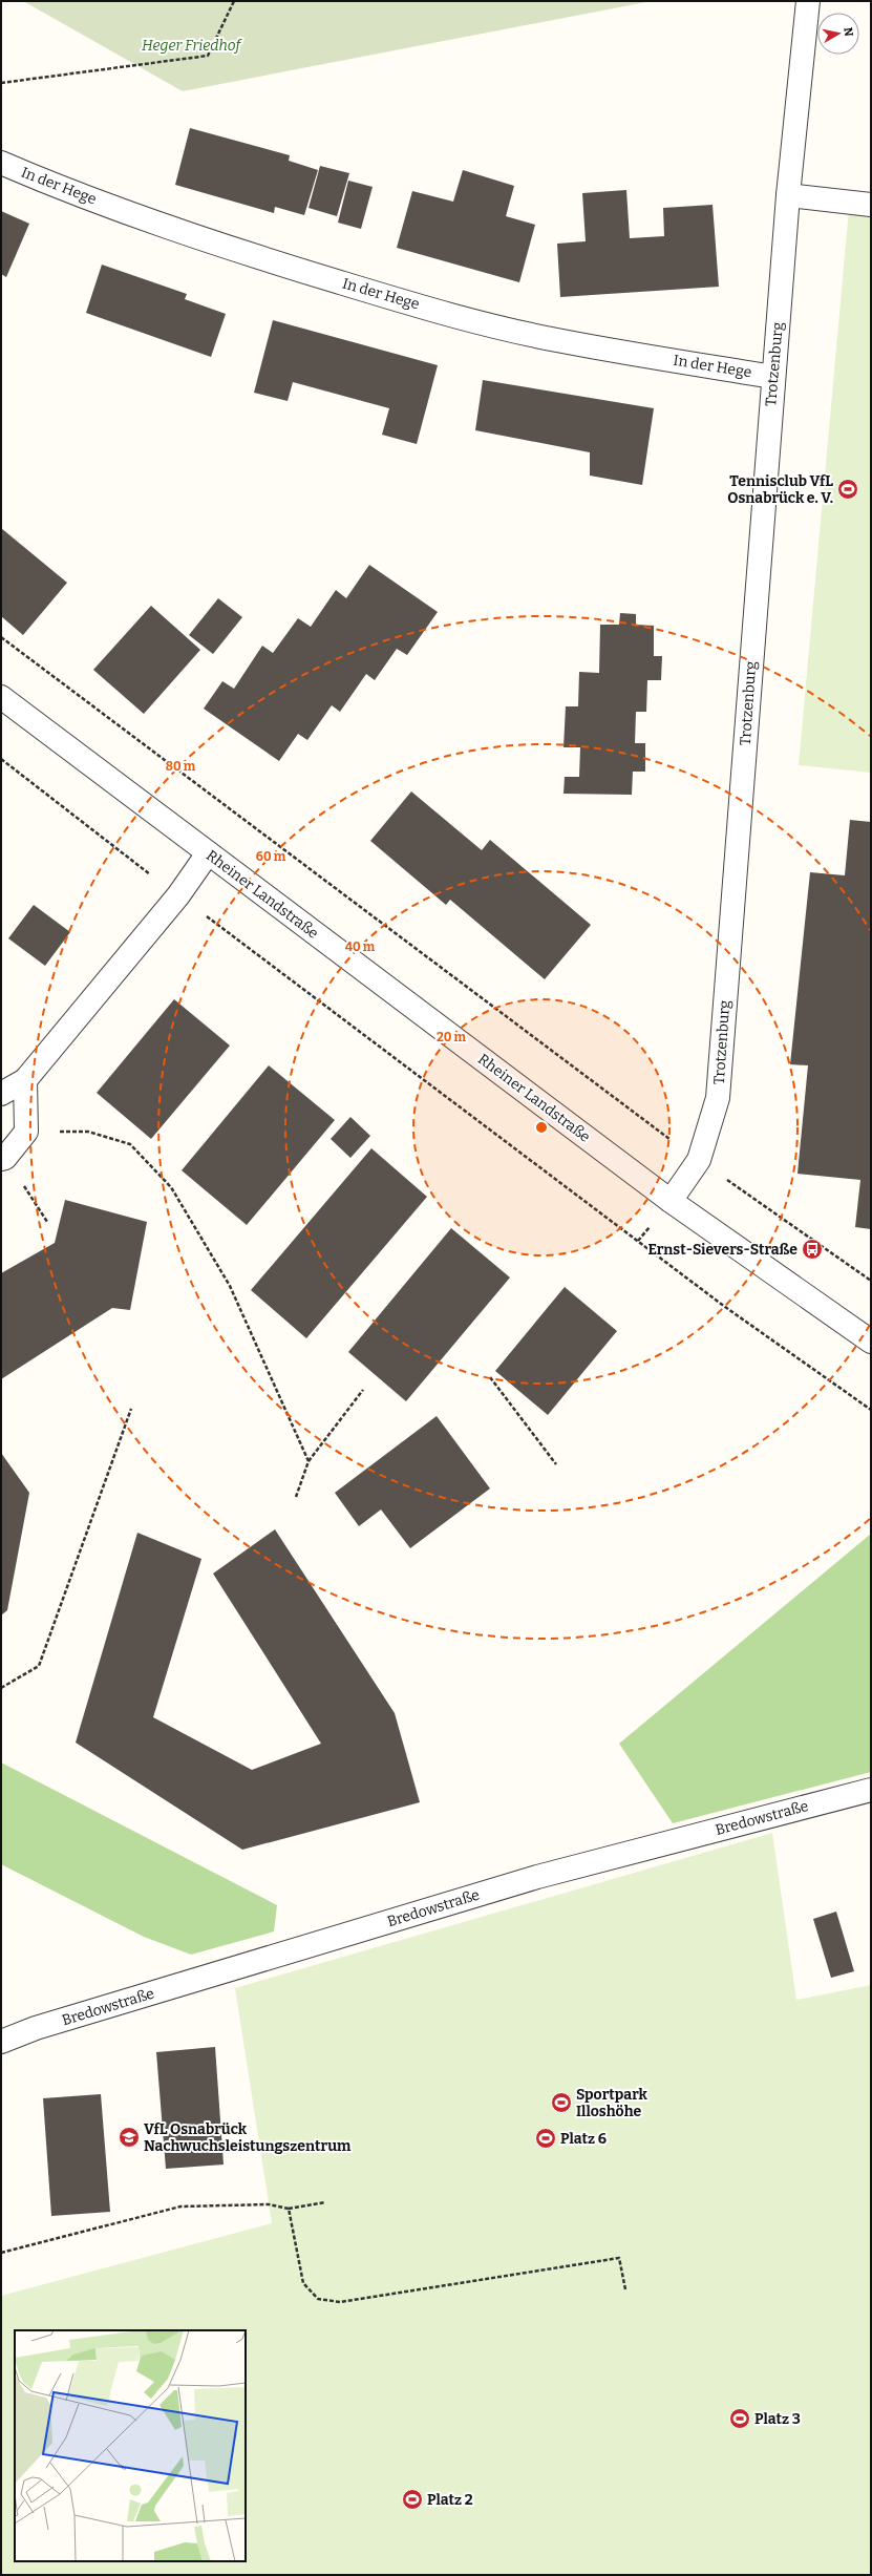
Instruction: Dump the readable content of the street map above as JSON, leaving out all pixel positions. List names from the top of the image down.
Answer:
{
  "streets": {
    "street": [
      "In der Hege",
      "Trotzenburg",
      "Rheiner Landstraße",
      "Bredowstraße"
    ]
  },
  "crossings": [
    ["In der Hege", "Trotzenburg"],
    ["Trotzenburg", "Rheiner Landstraße"]
  ],
  "parks": ["Heger Friedhof"],
  "places": {
    "sports": [
      "Tennisclub VfL Osnabrück e. V.",
      "Sportpark Illoshöhe",
      "Platz 6",
      "Platz 3",
      "Platz 2"
    ],
    "bus stop": ["Ernst-Sievers-Straße"],
    "school or university": ["VfL Osnabrück Nachwuchsleistungszentrum"]
  },
  "north": "right",
  "rings": [
    "80 m",
    "60 m",
    "40 m",
    "20 m"
  ]
}
